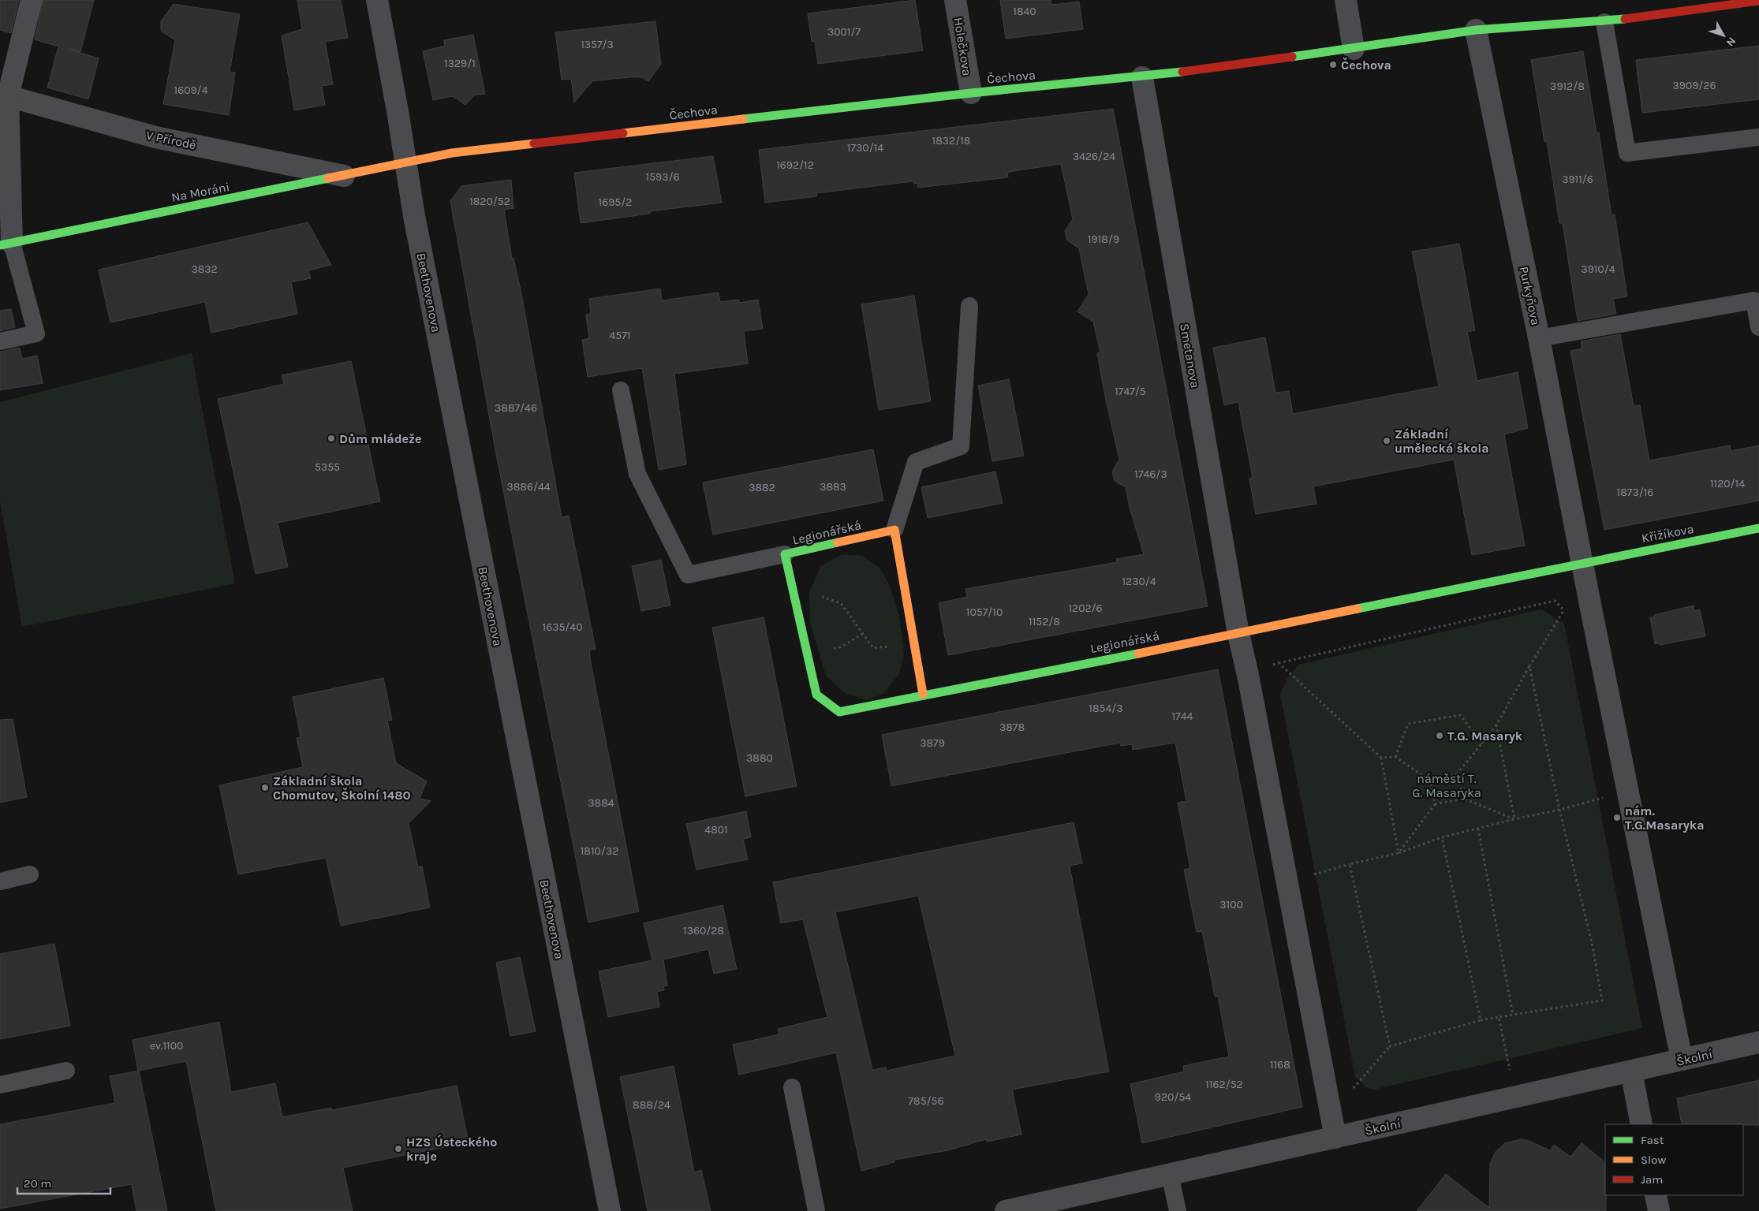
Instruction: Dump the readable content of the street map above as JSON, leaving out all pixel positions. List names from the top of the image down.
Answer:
{
  "streets": {
    "street": [
      "Holečkova",
      "Čechova",
      "V Přírodě",
      "Na Moráni",
      "Beethovenova",
      "Purkyňova",
      "Smetanova",
      "Legionářská",
      "Křižíkova",
      "Školní"
    ]
  },
  "crossings": [
    ["Holečkova", "Čechova"],
    ["Čechova", "Na Moráni"],
    ["Čechova", "Beethovenova"],
    ["Čechova", "Purkyňova"],
    ["Čechova", "Smetanova"],
    ["V Přírodě", "Na Moráni"],
    ["Na Moráni", "Beethovenova"],
    ["Purkyňova", "Křižíkova"],
    ["Smetanova", "Legionářská"]
  ],
  "parks": ["náměstí T. G. Masaryka"],
  "places": [
    "Čechova",
    "Dům mládeže",
    "Základní umělecká škola",
    "T.G. Masaryk",
    "Základní škola Chomutov, Školní 1480",
    "nám. T.G.Masaryka",
    "HZS Ústeckého kraje"
  ],
  "house_numbers": [
    "1840",
    "3001/7",
    "1357/3",
    "1329/1",
    "3909/26",
    "3912/8",
    "1609/4",
    "1832/18",
    "1730/14",
    "3426/24",
    "1692/12",
    "1593/6",
    "3911/6",
    "1820/52",
    "1695/2",
    "1918/9",
    "3832",
    "3910/4",
    "4571",
    "1747/5",
    "3887/46",
    "5355",
    "1746/3",
    "1120/14",
    "3886/44",
    "3883",
    "3882",
    "1873/16",
    "1230/4",
    "1202/6",
    "1057/10",
    "1152/8",
    "1635/40",
    "1854/3",
    "1744",
    "3878",
    "3879",
    "3880",
    "3884",
    "4801",
    "1810/32",
    "3100",
    "1360/28",
    "ev.1100",
    "1168",
    "1162/52",
    "920/54",
    "785/56",
    "888/24"
  ],
  "legend": ["Fast", "Slow", "Jam"],
  "scale_bar": "20 m",
  "north": "bottom right"
}
